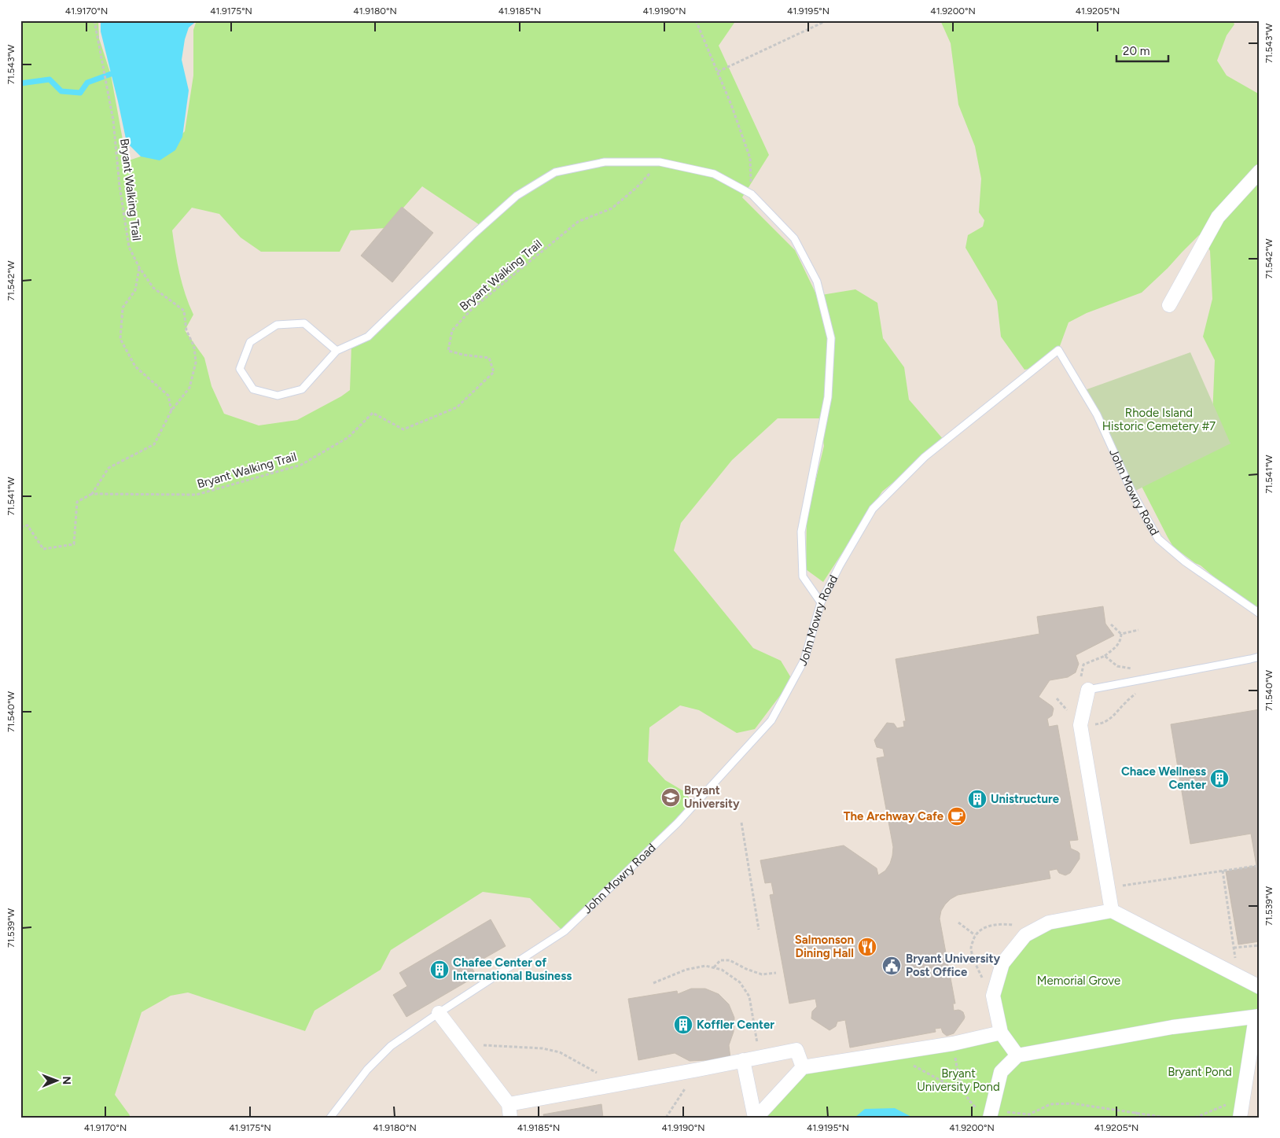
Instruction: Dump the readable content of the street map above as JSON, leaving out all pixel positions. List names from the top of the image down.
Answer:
{
  "streets": {
    "lane": ["John Mowry Road"],
    "path": ["Bryant Walking Trail"]
  },
  "parks": [
    "Rhode Island Historic Cemetery #7",
    "Memorial Grove",
    "Bryant Pond",
    "Bryant University Pond"
  ],
  "places": {
    "building": [
      "Chace Wellness Center",
      "Unistructure",
      "Chafee Center of International Business",
      "Koffler Center"
    ],
    "school or university": ["Bryant University"],
    "cafe": ["The Archway Cafe"],
    "restaurant": ["Salmonson Dining Hall"],
    "public building": ["Bryant University Post Office"]
  },
  "scale_bar": "20 m",
  "north": "right",
  "coordinates": [
    "41.9170°N",
    "41.9175°N",
    "41.9180°N",
    "41.9185°N",
    "41.9190°N",
    "41.9195°N",
    "41.9200°N",
    "41.9205°N",
    "71.543°W",
    "71.542°W",
    "71.541°W",
    "71.540°W",
    "71.539°W"
  ]
}
